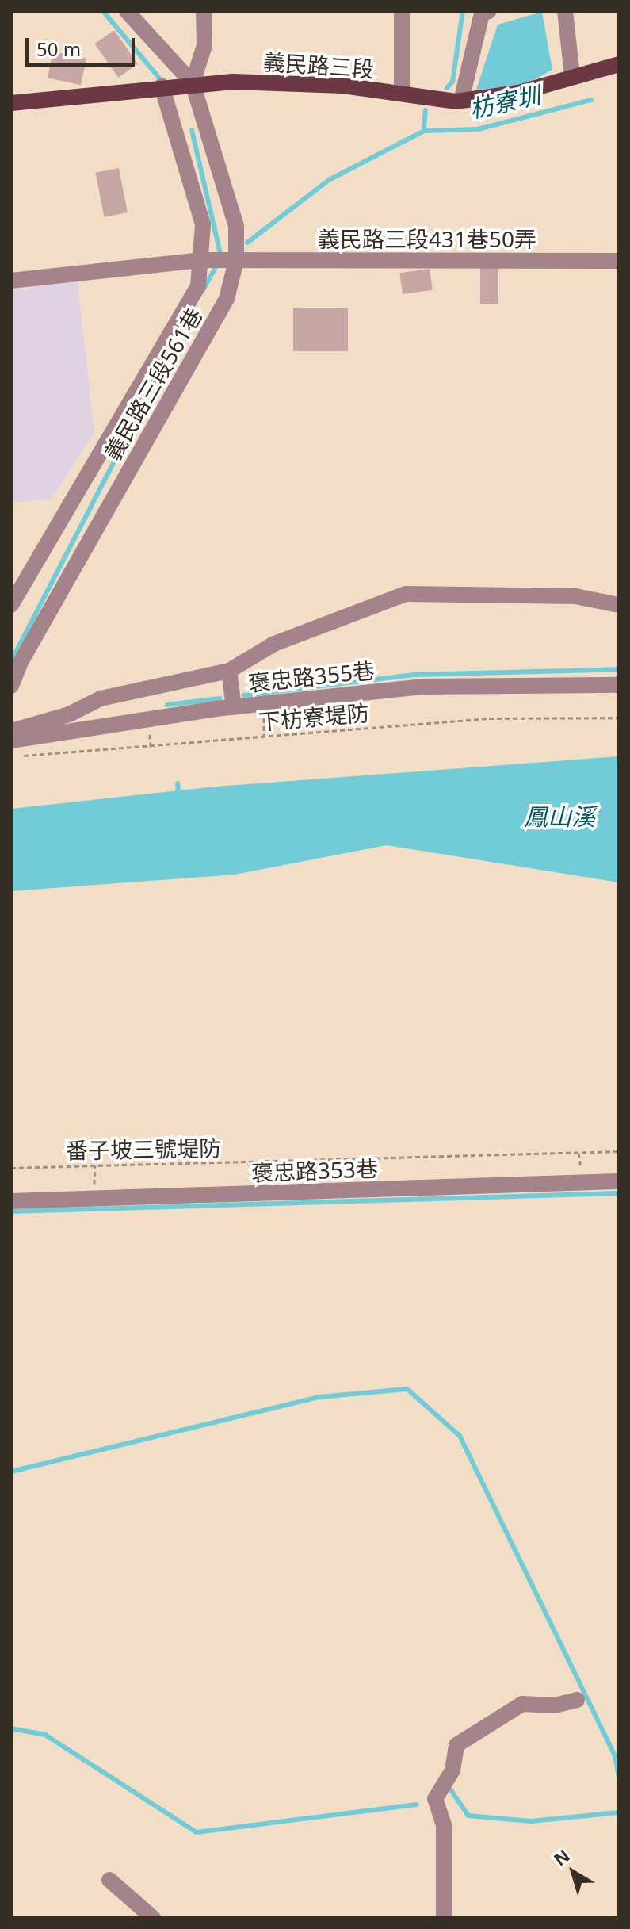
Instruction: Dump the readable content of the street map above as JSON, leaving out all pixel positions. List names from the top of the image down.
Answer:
{
  "streets": {
    "main road": ["義民路三段"],
    "street": [
      "義民路三段431巷50弄",
      "義民路三段561巷",
      "褒忠路355巷",
      "褒忠路353巷"
    ],
    "path": ["下枋寮堤防", "番子坡三號堤防"]
  },
  "crossings": [
    ["義民路三段", "義民路三段561巷"],
    ["義民路三段431巷50弄", "義民路三段561巷"]
  ],
  "water": ["枋寮圳", "鳳山溪"],
  "scale_bar": "50 m",
  "north": "top left"
}
